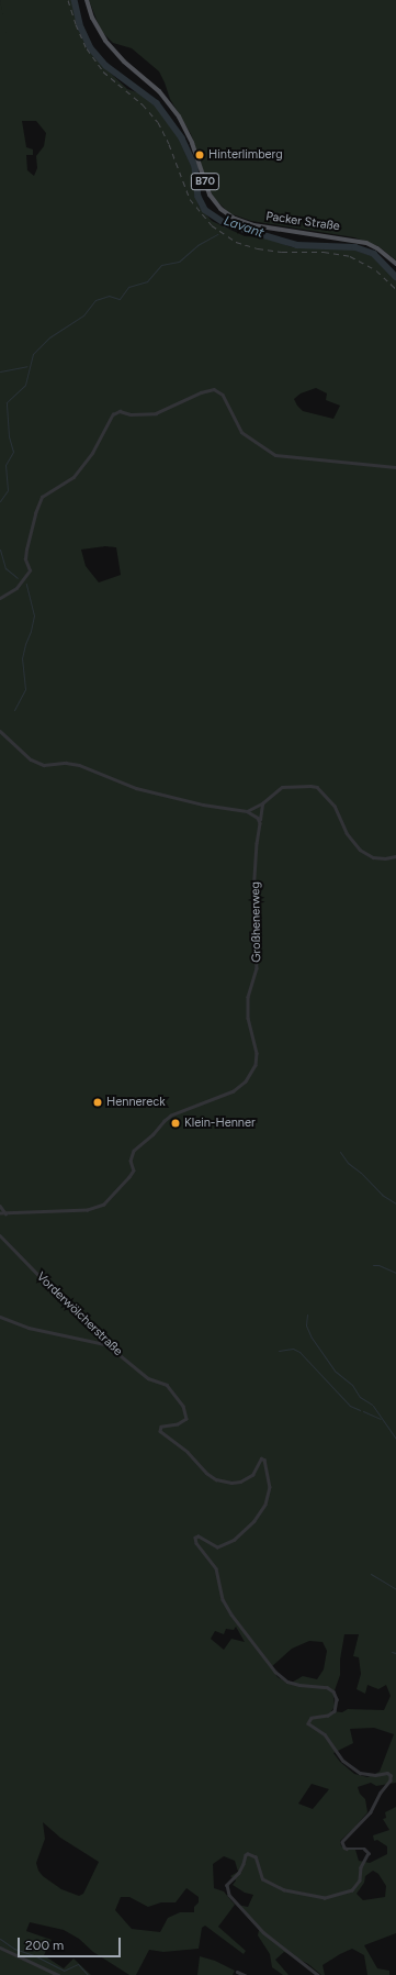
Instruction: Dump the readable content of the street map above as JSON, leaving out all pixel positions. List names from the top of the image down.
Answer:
{
  "streets": {
    "main road": ["B70", "Packer Straße"],
    "street": ["Großhenerweg", "Vorderwölcherstraße"]
  },
  "water": ["Lavant"],
  "places": ["Hinterlimberg", "Hennereck", "Klein-Henner"],
  "scale_bar": "200 m"
}
